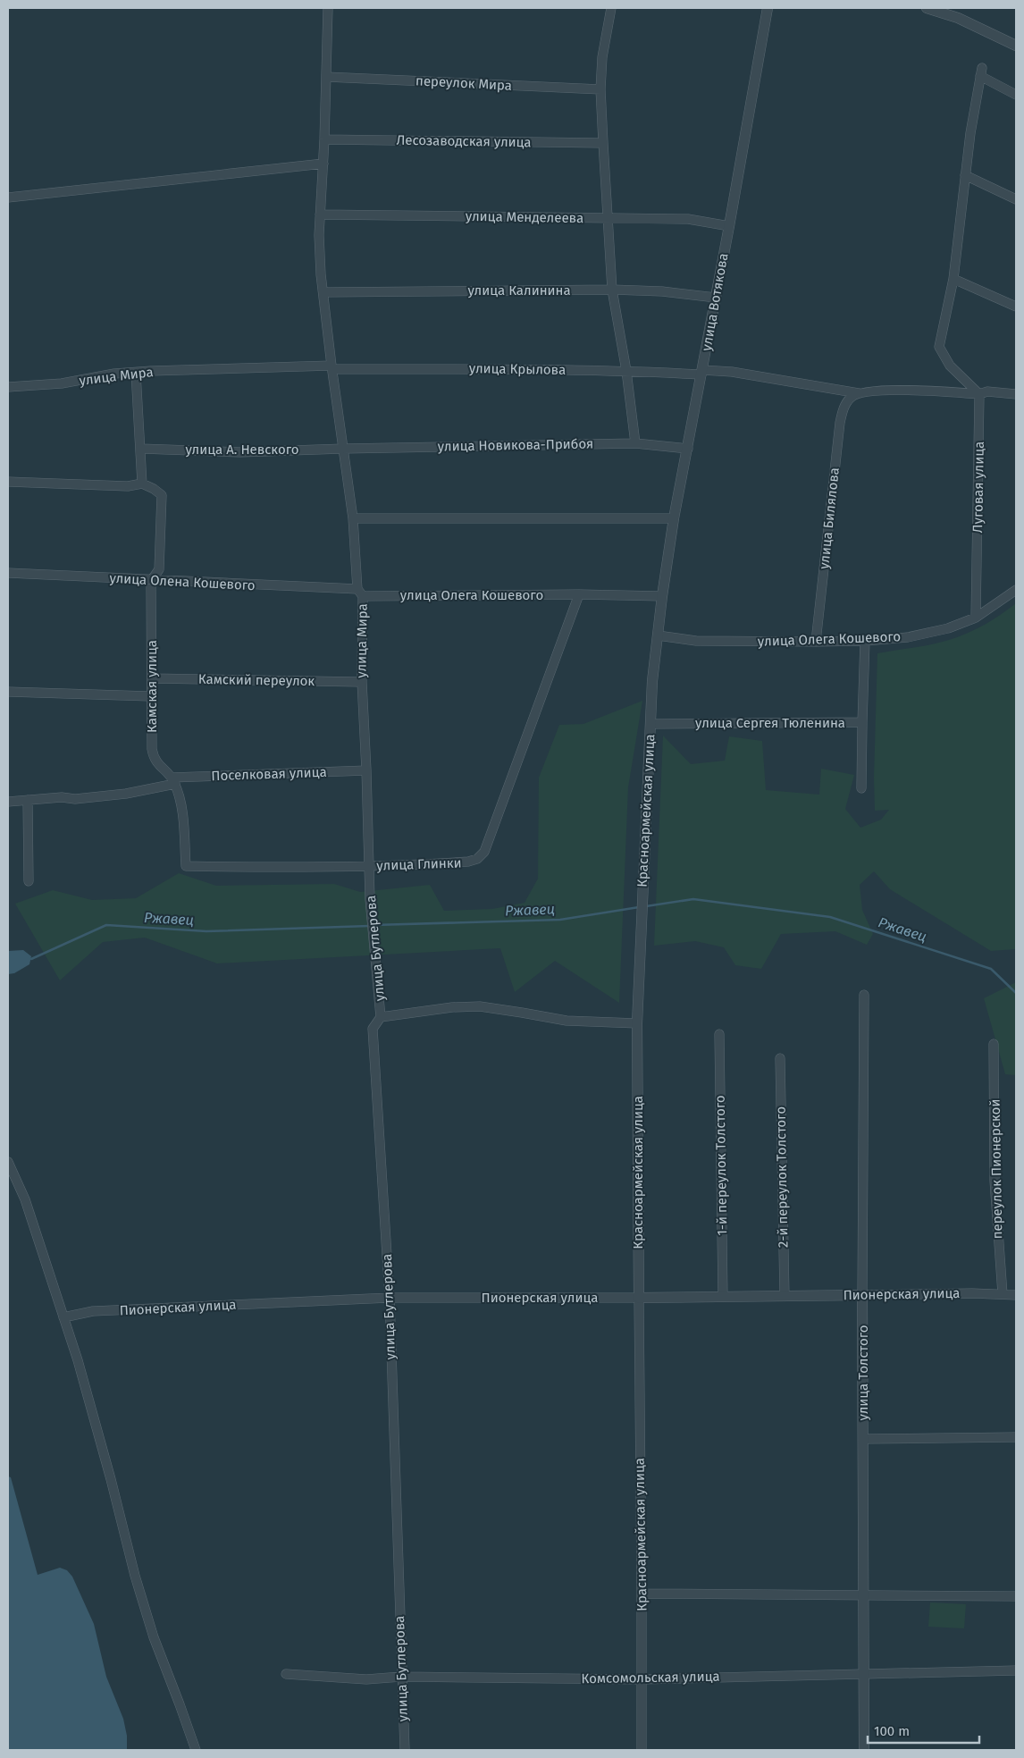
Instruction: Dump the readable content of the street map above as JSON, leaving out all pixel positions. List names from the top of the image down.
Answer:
{
  "streets": {
    "street": [
      "переулок Мира",
      "Лесозаводская улица",
      "улица Менделеева",
      "улица Калинина",
      "улица Вотякова",
      "улица Крылова",
      "улица Мира",
      "улица Новикова-Прибоя",
      "улица А. Невского",
      "Луговая улица",
      "улица Билялова",
      "улица Олена Кошевого",
      "улица Олега Кошевого",
      "Камский переулок",
      "Камская улица",
      "улица Сергея Тюленина",
      "Поселковая улица",
      "Красноармейская улица",
      "улица Глинки",
      "улица Бутлерова",
      "1-й переулок Толстого",
      "переулок Пионерской",
      "2-й переулок Толстого",
      "Пионерская улица",
      "улица Толстого",
      "Комсомольская улица"
    ]
  },
  "crossings": [
    ["переулок Мира", "улица Мира"],
    ["Лесозаводская улица", "улица Мира"],
    ["улица Менделеева", "улица Вотякова"],
    ["улица Менделеева", "улица Мира"],
    ["улица Калинина", "улица Вотякова"],
    ["улица Калинина", "улица Мира"],
    ["улица Вотякова", "улица Крылова"],
    ["улица Вотякова", "улица Новикова-Прибоя"],
    ["улица Вотякова", "улица Олега Кошевого"],
    ["улица Вотякова", "Красноармейская улица"],
    ["улица Крылова", "улица Мира"],
    ["улица Крылова", "Луговая улица"],
    ["улица Крылова", "улица Билялова"],
    ["улица Мира", "улица Новикова-Прибоя"],
    ["улица Мира", "улица А. Невского"],
    ["улица Мира", "улица Олена Кошевого"],
    ["улица Мира", "улица Олега Кошевого"],
    ["улица Мира", "Камский переулок"],
    ["улица Мира", "Поселковая улица"],
    ["улица Мира", "улица Глинки"],
    ["улица Мира", "улица Бутлерова"],
    ["улица Новикова-Прибоя", "улица А. Невского"],
    ["Луговая улица", "улица Олега Кошевого"],
    ["улица Билялова", "улица Олега Кошевого"],
    ["улица Олена Кошевого", "улица Олега Кошевого"],
    ["улица Олена Кошевого", "Камская улица"],
    ["улица Олега Кошевого", "улица Сергея Тюленина"],
    ["улица Олега Кошевого", "Красноармейская улица"],
    ["улица Олега Кошевого", "улица Глинки"],
    ["Камский переулок", "Камская улица"],
    ["Камская улица", "Поселковая улица"],
    ["Камская улица", "улица Глинки"],
    ["улица Сергея Тюленина", "Красноармейская улица"],
    ["Поселковая улица", "улица Глинки"],
    ["Красноармейская улица", "Пионерская улица"],
    ["Красноармейская улица", "Комсомольская улица"],
    ["улица Глинки", "улица Бутлерова"],
    ["улица Бутлерова", "Пионерская улица"],
    ["улица Бутлерова", "Комсомольская улица"],
    ["1-й переулок Толстого", "Пионерская улица"],
    ["переулок Пионерской", "Пионерская улица"],
    ["2-й переулок Толстого", "Пионерская улица"],
    ["Пионерская улица", "улица Толстого"],
    ["улица Толстого", "Комсомольская улица"]
  ],
  "water": ["Ржавец"],
  "scale_bar": "100 m"
}
